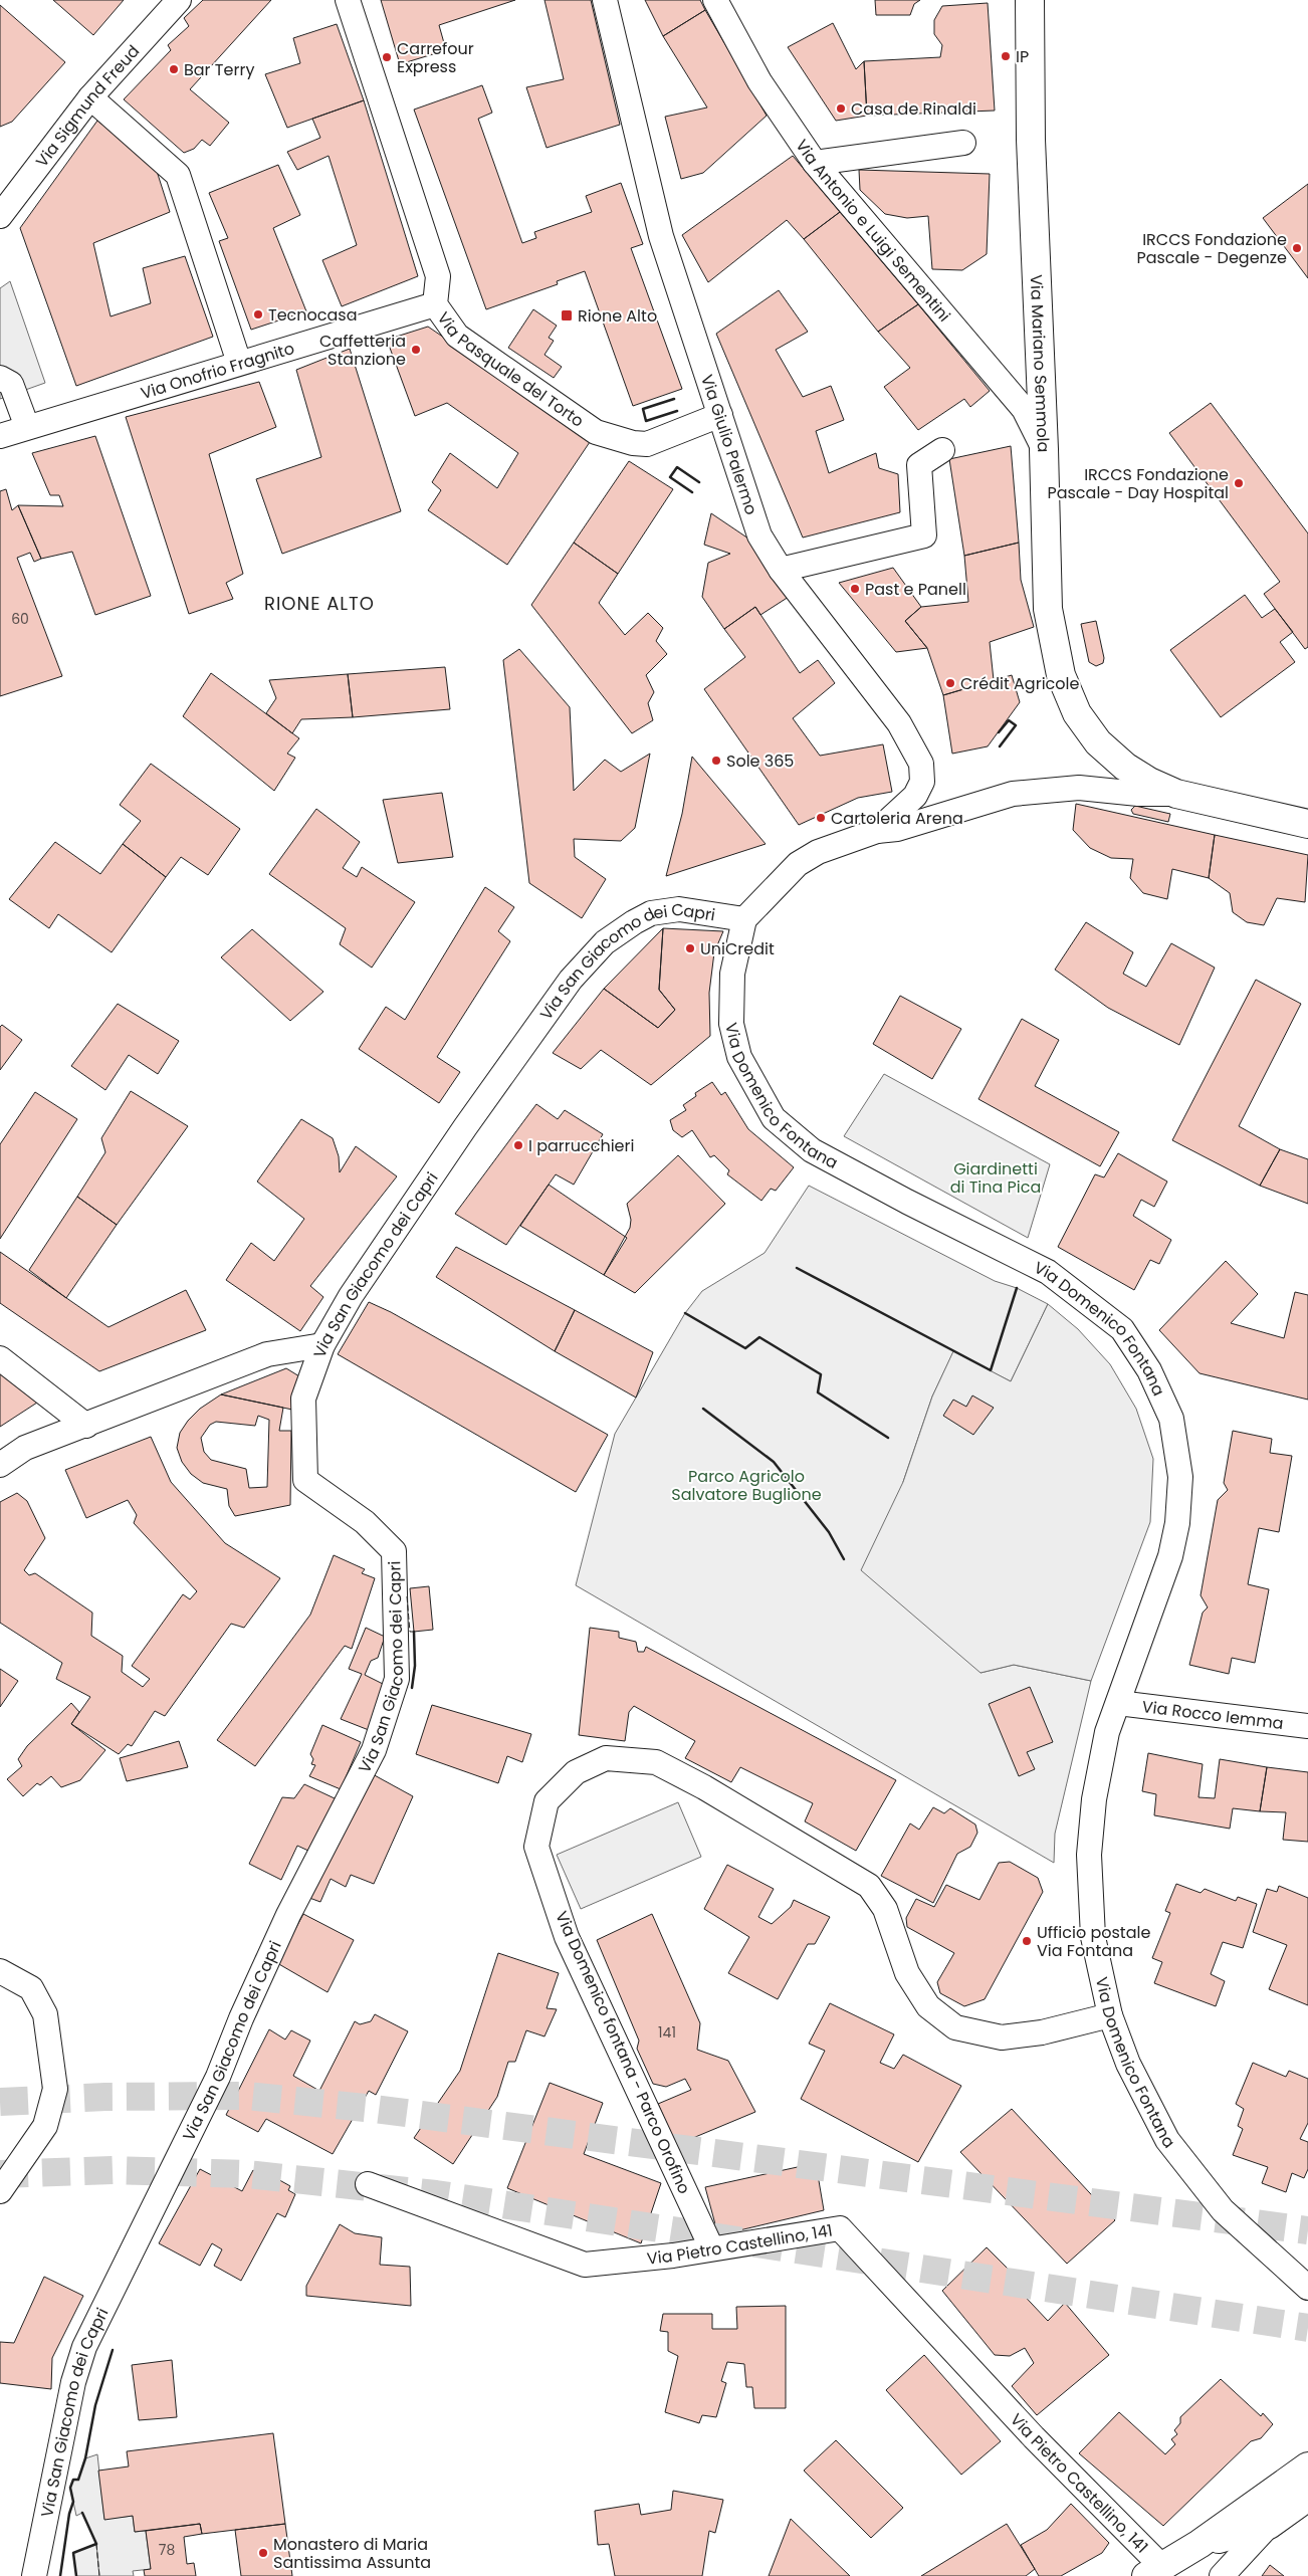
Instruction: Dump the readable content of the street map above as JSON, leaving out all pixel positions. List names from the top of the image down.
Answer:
{
  "streets": {
    "main road": ["Via Mariano Semmola"],
    "street": [
      "Via Sigmund Freud",
      "Via Antonio e Luigi Sementini",
      "Via Pasquale del Torto",
      "Via Onofrio Fragnito",
      "Via Giulio Palermo",
      "Via San Giacomo dei Capri",
      "Via Domenico Fontana",
      "Via Rocco Iemma",
      "Via Domenico fontana - Parco Orofino",
      "Via Pietro Castellino, 141"
    ]
  },
  "crossings": [
    ["Via Antonio e Luigi Sementini", "Via Mariano Semmola"],
    ["Via Pasquale del Torto", "Via Onofrio Fragnito"],
    ["Via Pasquale del Torto", "Via Giulio Palermo"],
    ["Via San Giacomo dei Capri", "Via Domenico Fontana"],
    ["Via Domenico Fontana", "Via Rocco Iemma"],
    ["Via Domenico Fontana", "Via Domenico fontana - Parco Orofino"],
    ["Via Domenico fontana - Parco Orofino", "Via Pietro Castellino, 141"]
  ],
  "districts": ["RIONE ALTO"],
  "parks": ["Giardinetti di Tina Pica", "Parco Agricolo Salvatore Buglione"],
  "places": {
    "other": [
      "IP",
      "Carrefour Express",
      "Bar Terry",
      "Casa de Rinaldi",
      "IRCCS Fondazione Pascale - Degenze",
      "Tecnocasa",
      "Caffetteria Stanzione",
      "IRCCS Fondazione Pascale - Day Hospital",
      "Past e Panell",
      "Crédit Agricole",
      "Sole 365",
      "Cartoleria Arena",
      "UniCredit",
      "I parrucchieri",
      "Ufficio postale Via Fontana",
      "Monastero di Maria Santissima Assunta"
    ],
    "transit": ["Rione Alto"]
  },
  "house_numbers": ["60", "141", "78"]
}
